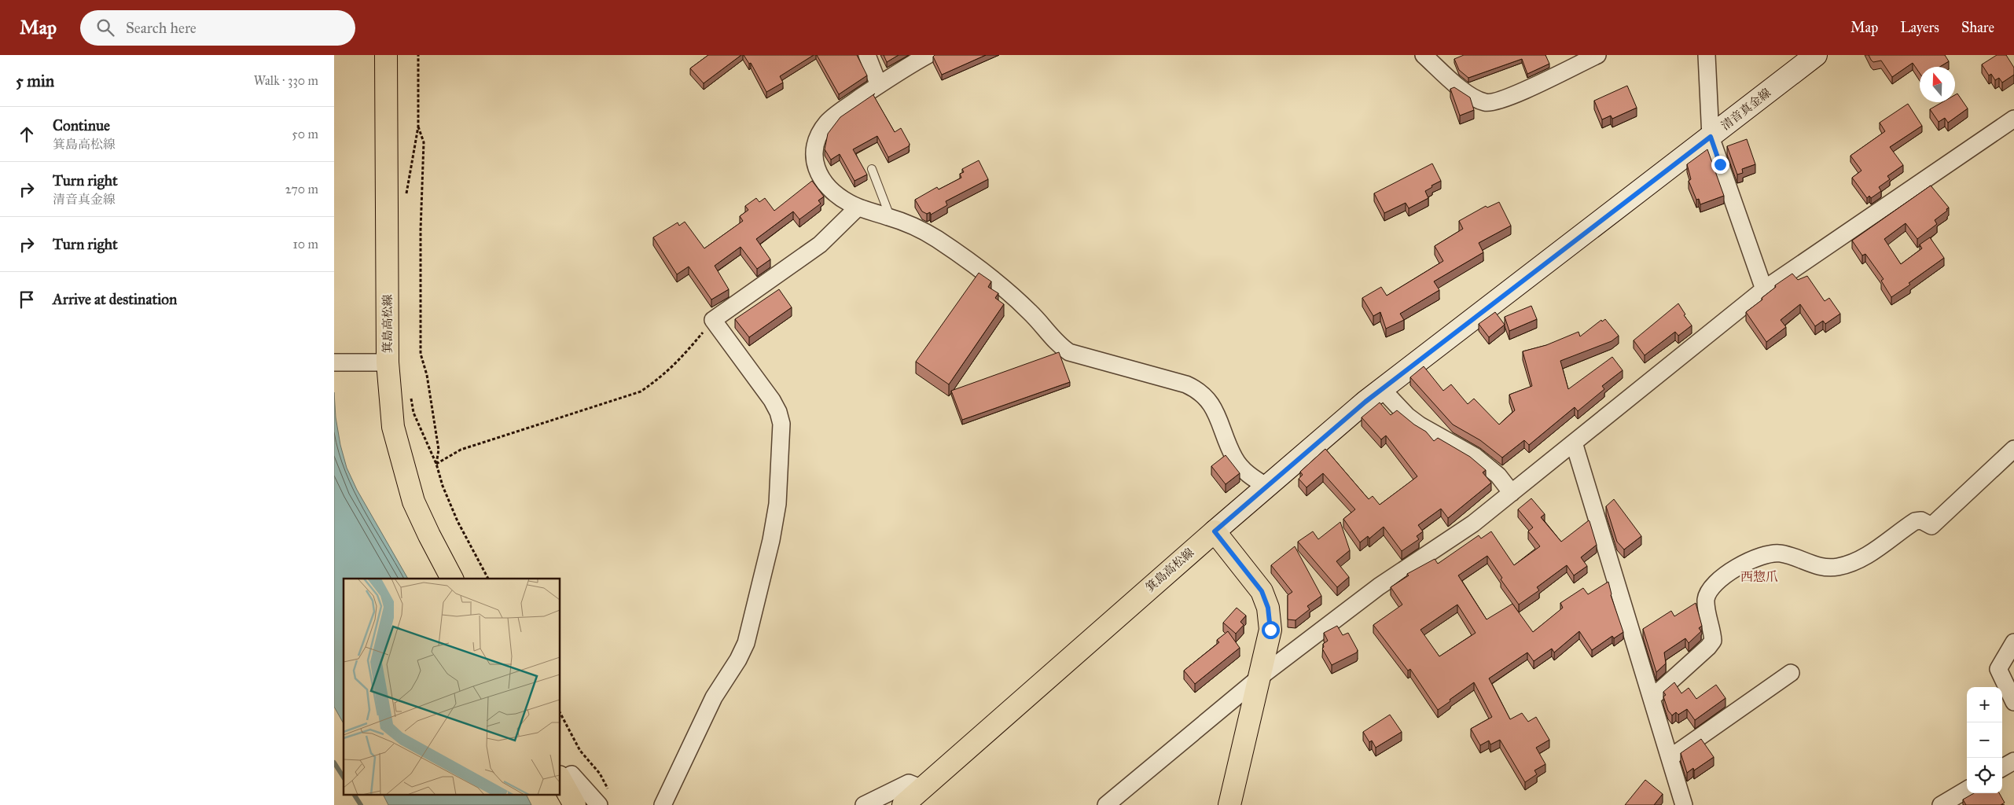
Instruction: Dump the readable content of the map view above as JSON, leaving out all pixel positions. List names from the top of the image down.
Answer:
{
  "streets": {
    "main road": ["清音真金線", "箕島高松線"]
  },
  "crossings": [
    ["清音真金線", "箕島高松線"]
  ],
  "districts": ["西惣爪"],
  "north": "top",
  "page": {
    "header": "Map",
    "search": "Search here",
    "nav": ["Map", "Layers", "Share"],
    "heading": ["5 min", "Walk · 330 m"],
    "list": [
      ["Continue", "箕島高松線", "50 m"],
      ["Turn right", "清音真金線", "270 m"],
      ["Turn right", "10 m"],
      "Arrive at destination"
    ],
    "map_buttons": ["+", "−"]
  }
}
